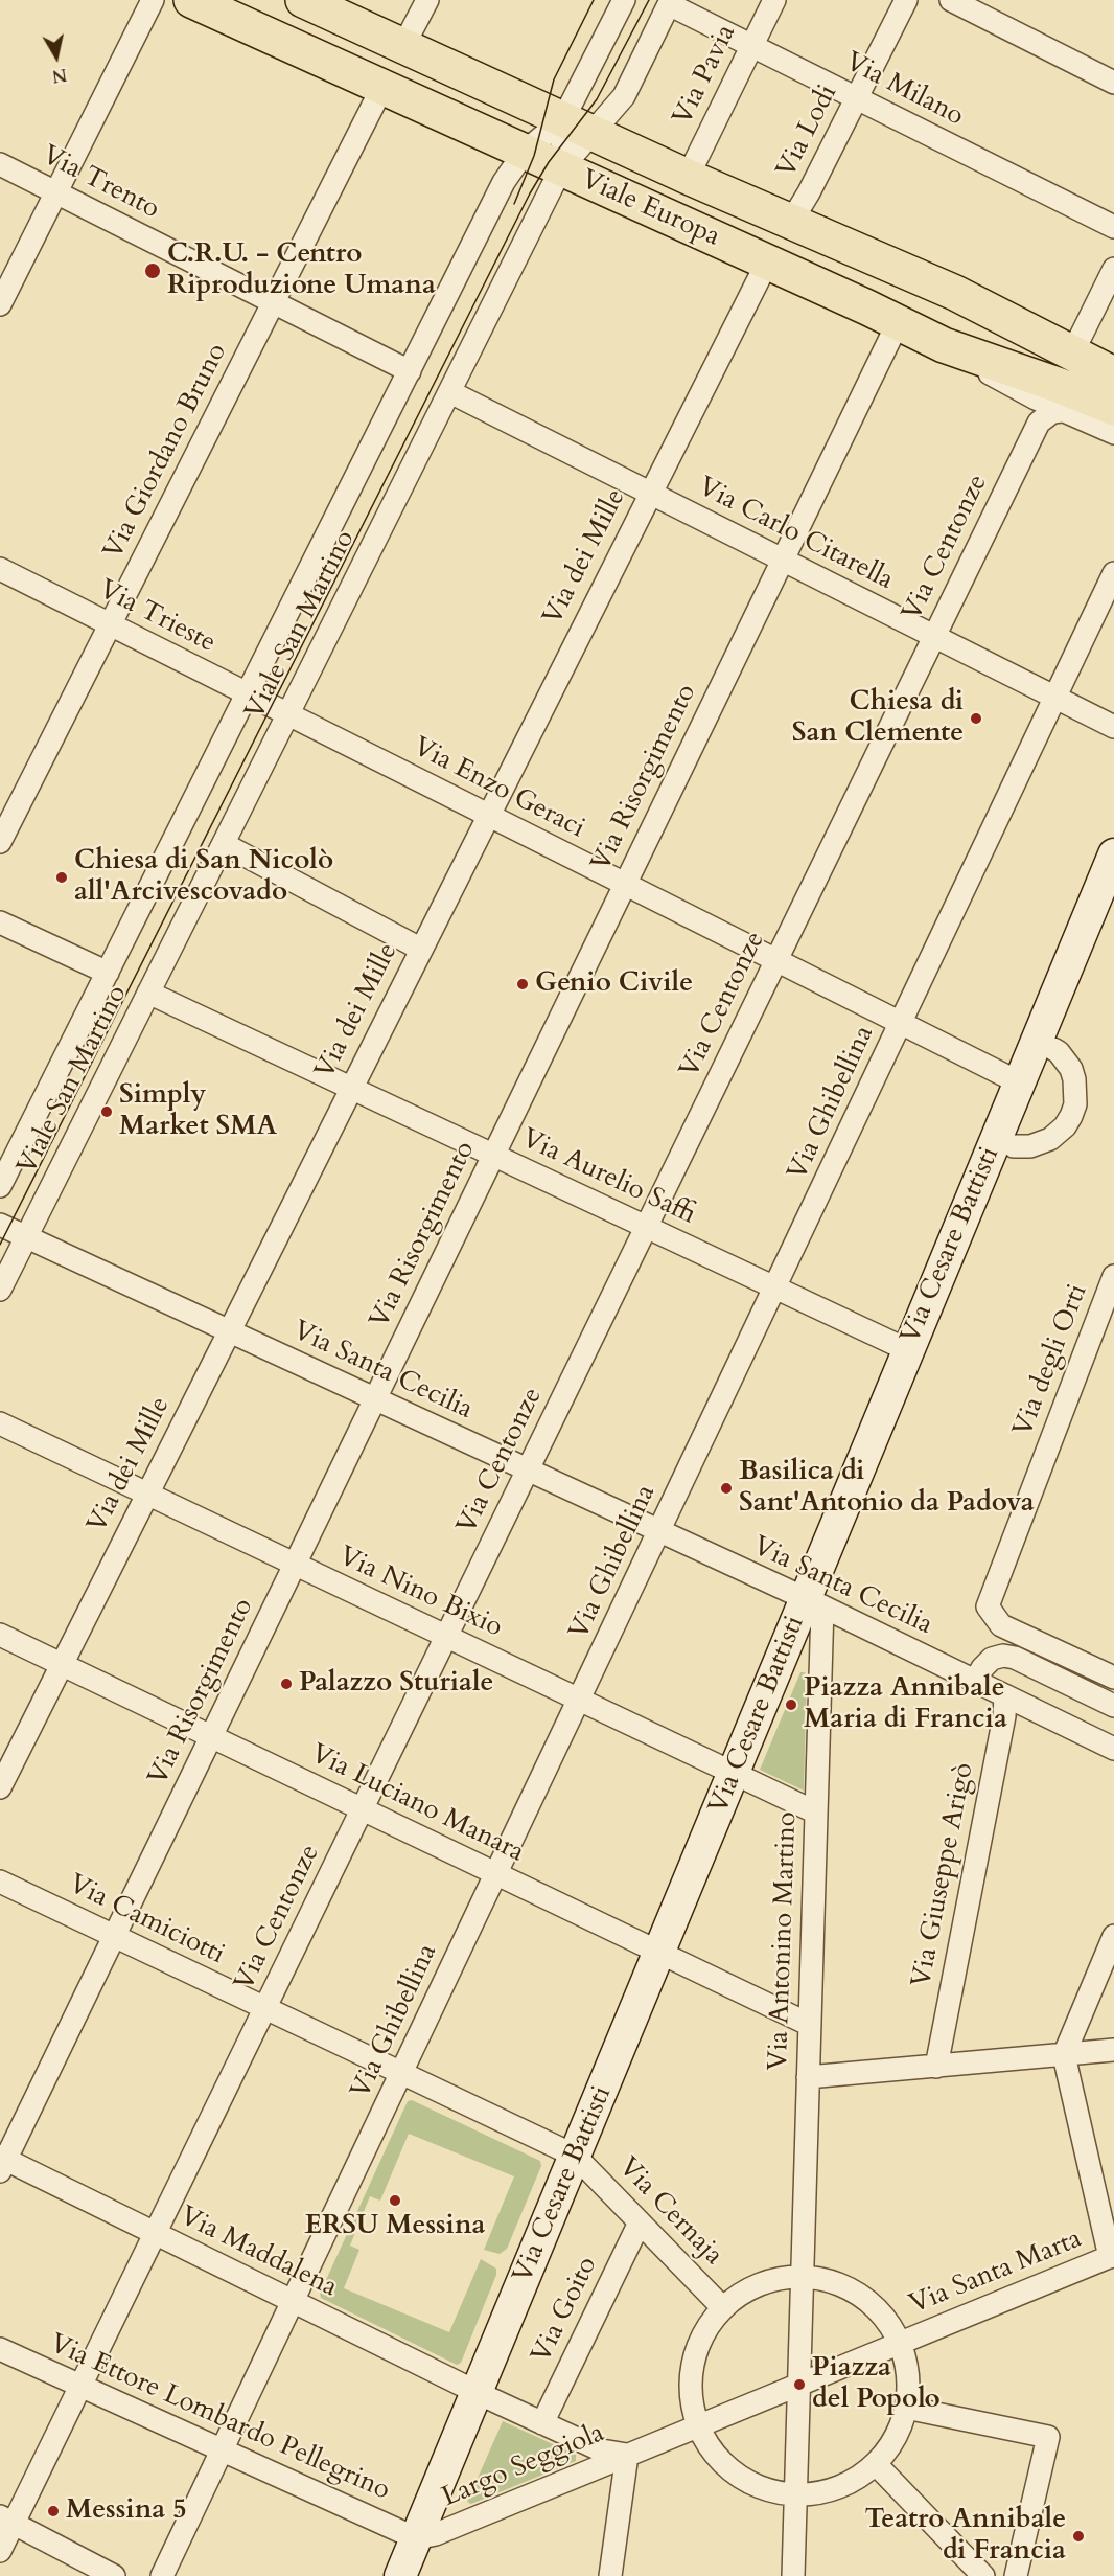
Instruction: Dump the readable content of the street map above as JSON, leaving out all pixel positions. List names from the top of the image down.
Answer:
{
  "streets": {
    "main road": ["Viale Europa", "Via Cesare Battisti"],
    "street": [
      "Via Pavia",
      "Via Milano",
      "Via Lodi",
      "Via Trento",
      "Via Giordano Bruno",
      "Via Carlo Citarella",
      "Via Centonze",
      "Via dei Mille",
      "Via Trieste",
      "Viale San Martino",
      "Via Risorgimento",
      "Via Enzo Geraci",
      "Via Ghibellina",
      "Via Aurelio Saffi",
      "Via degli Orti",
      "Via Santa Cecilia",
      "Via Nino Bixio",
      "Via Luciano Manara",
      "Via Giuseppe Arigò",
      "Via Camiciotti",
      "Via Antonino Martino",
      "Via Cernaja",
      "Via Maddalena",
      "Via Santa Marta",
      "Via Goito",
      "Via Ettore Lombardo Pellegrino",
      "Largo Seggiola"
    ]
  },
  "crossings": [
    ["Via Pavia", "Via Milano"],
    ["Via Pavia", "Viale Europa"],
    ["Via Milano", "Via Lodi"],
    ["Via Milano", "Viale San Martino"],
    ["Via Lodi", "Viale Europa"],
    ["Via Trento", "Via Giordano Bruno"],
    ["Via Trento", "Viale San Martino"],
    ["Viale Europa", "Via Giordano Bruno"],
    ["Viale Europa", "Via dei Mille"],
    ["Viale Europa", "Viale San Martino"],
    ["Viale Europa", "Via Risorgimento"],
    ["Via Giordano Bruno", "Via Trieste"],
    ["Via Carlo Citarella", "Via Centonze"],
    ["Via Carlo Citarella", "Via dei Mille"],
    ["Via Carlo Citarella", "Viale San Martino"],
    ["Via Carlo Citarella", "Via Risorgimento"],
    ["Via Carlo Citarella", "Via Ghibellina"],
    ["Via Centonze", "Via Enzo Geraci"],
    ["Via Centonze", "Via Aurelio Saffi"],
    ["Via Centonze", "Via Santa Cecilia"],
    ["Via Centonze", "Via Nino Bixio"],
    ["Via Centonze", "Via Luciano Manara"],
    ["Via Centonze", "Via Camiciotti"],
    ["Via Centonze", "Via Maddalena"],
    ["Via Centonze", "Via Ettore Lombardo Pellegrino"],
    ["Via dei Mille", "Via Enzo Geraci"],
    ["Via dei Mille", "Via Aurelio Saffi"],
    ["Via dei Mille", "Via Santa Cecilia"],
    ["Via dei Mille", "Via Nino Bixio"],
    ["Via dei Mille", "Via Luciano Manara"],
    ["Via Trieste", "Viale San Martino"],
    ["Via Trieste", "Via Enzo Geraci"],
    ["Viale San Martino", "Via Enzo Geraci"],
    ["Viale San Martino", "Via Aurelio Saffi"],
    ["Viale San Martino", "Via Santa Cecilia"],
    ["Via Risorgimento", "Via Enzo Geraci"],
    ["Via Risorgimento", "Via Aurelio Saffi"],
    ["Via Risorgimento", "Via Santa Cecilia"],
    ["Via Risorgimento", "Via Nino Bixio"],
    ["Via Risorgimento", "Via Luciano Manara"],
    ["Via Risorgimento", "Via Camiciotti"],
    ["Via Risorgimento", "Via Maddalena"],
    ["Via Enzo Geraci", "Via Ghibellina"],
    ["Via Enzo Geraci", "Via Cesare Battisti"],
    ["Via Ghibellina", "Via Aurelio Saffi"],
    ["Via Ghibellina", "Via Santa Cecilia"],
    ["Via Ghibellina", "Via Nino Bixio"],
    ["Via Ghibellina", "Via Luciano Manara"],
    ["Via Ghibellina", "Via Camiciotti"],
    ["Via Ghibellina", "Via Maddalena"],
    ["Via Ghibellina", "Via Ettore Lombardo Pellegrino"],
    ["Via Aurelio Saffi", "Via Cesare Battisti"],
    ["Via Cesare Battisti", "Via Santa Cecilia"],
    ["Via Cesare Battisti", "Via Nino Bixio"],
    ["Via Cesare Battisti", "Via Luciano Manara"],
    ["Via Cesare Battisti", "Via Camiciotti"],
    ["Via Cesare Battisti", "Via Antonino Martino"],
    ["Via Cesare Battisti", "Via Cernaja"],
    ["Via Cesare Battisti", "Via Maddalena"],
    ["Via Cesare Battisti", "Via Ettore Lombardo Pellegrino"],
    ["Via Cesare Battisti", "Largo Seggiola"],
    ["Via Santa Cecilia", "Via Giuseppe Arigò"],
    ["Via Santa Cecilia", "Via Antonino Martino"],
    ["Via Nino Bixio", "Via Antonino Martino"],
    ["Via Luciano Manara", "Via Antonino Martino"],
    ["Via Camiciotti", "Via Cernaja"],
    ["Via Cernaja", "Via Goito"],
    ["Via Maddalena", "Largo Seggiola"],
    ["Via Goito", "Largo Seggiola"],
    ["Via Ettore Lombardo Pellegrino", "Largo Seggiola"]
  ],
  "places": [
    "C.R.U. - Centro Riproduzione Umana",
    "Chiesa di San Clemente",
    "Chiesa di San Nicolò all'Arcivescovado",
    "Genio Civile",
    "Simply Market SMA",
    "Basilica di Sant'Antonio da Padova",
    "Palazzo Sturiale",
    "Piazza Annibale Maria di Francia",
    "ERSU Messina",
    "Piazza del Popolo",
    "Messina 5",
    "Teatro Annibale di Francia"
  ],
  "north": "bottom"
}
